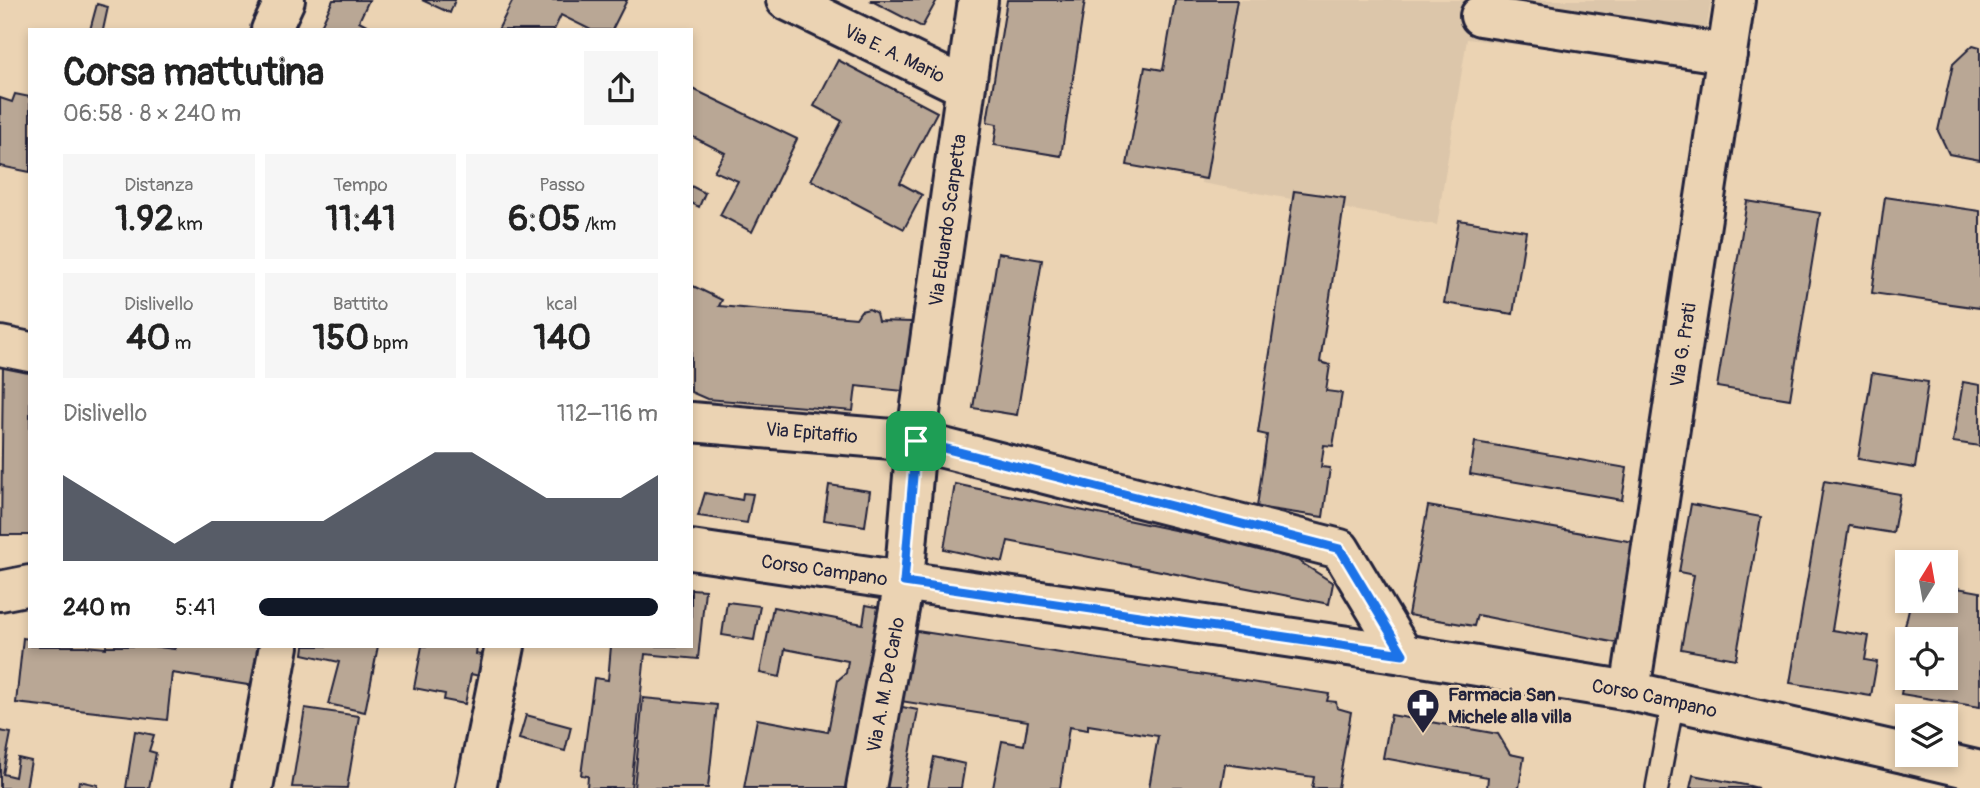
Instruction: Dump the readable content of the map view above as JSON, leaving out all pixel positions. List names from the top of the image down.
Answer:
{
  "streets": {
    "street": [
      "Via E. A. Mario",
      "Via Eduardo Scarpetta",
      "Via G. Prati",
      "Via Epitaffio",
      "Corso Campano",
      "Via A. M. De Carlo"
    ]
  },
  "crossings": [
    ["Via E. A. Mario", "Via Eduardo Scarpetta"],
    ["Via Eduardo Scarpetta", "Via Epitaffio"],
    ["Via Eduardo Scarpetta", "Corso Campano"],
    ["Via Eduardo Scarpetta", "Via A. M. De Carlo"],
    ["Via G. Prati", "Corso Campano"],
    ["Via Epitaffio", "Corso Campano"],
    ["Corso Campano", "Via A. M. De Carlo"]
  ],
  "places": {
    "pharmacy": ["Farmacia San Michele alla villa"]
  },
  "north": "top",
  "page": {
    "heading": ["Corsa mattutina", "06:58 · 8 × 240 m"],
    "stats": [
      ["Distanza", "1.92 km"],
      ["Tempo", "11:41"],
      ["Passo", "6:05 /km"],
      ["Dislivello", "40 m"],
      ["Battito", "150 bpm"],
      ["kcal", "140"]
    ],
    "chart": ["Dislivello", "112–116 m"],
    "list": [
      {
        "name": "240 m",
        "note": "5:41"
      }
    ]
  }
}
